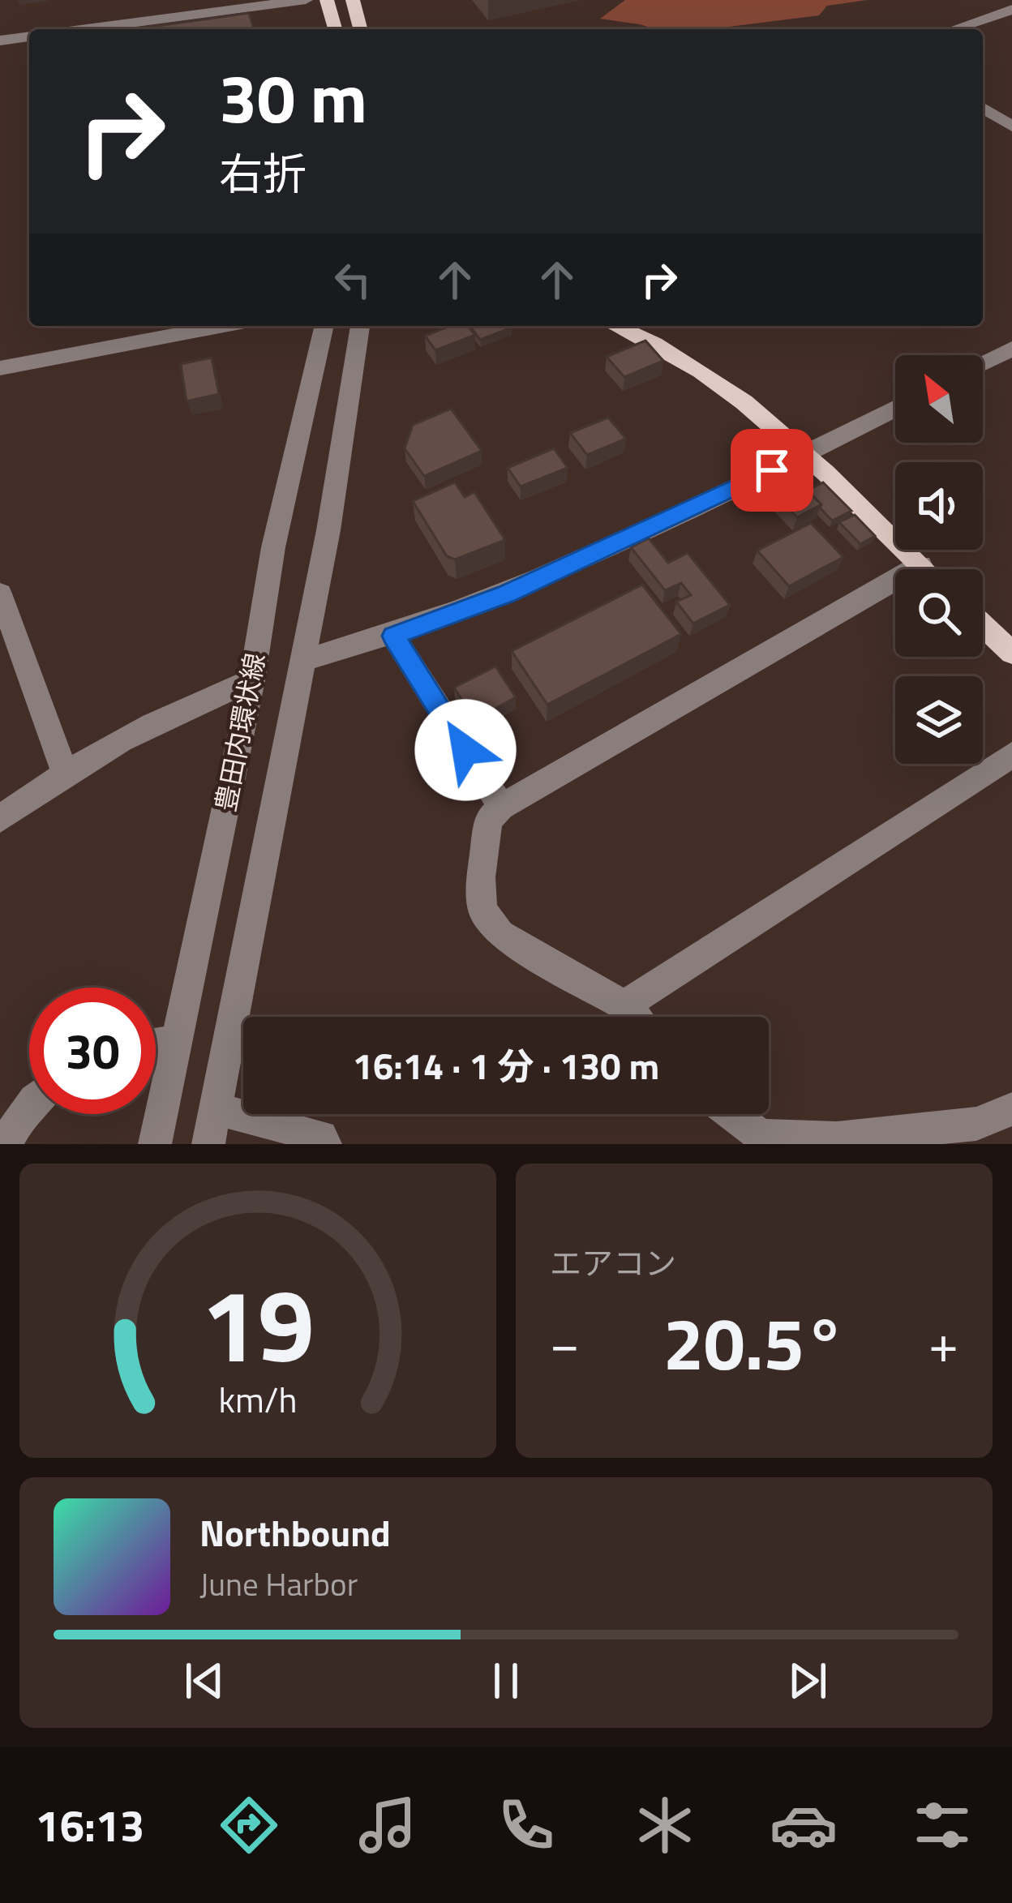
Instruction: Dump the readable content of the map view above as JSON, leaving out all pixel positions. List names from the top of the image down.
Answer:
{
  "streets": {
    "street": ["豊田内環状線"]
  },
  "north": "top left",
  "page": {
    "turn": ["30 m", "右折"],
    "limit": "30",
    "trip": "16:14 · 1 分 · 130 m",
    "tile": "エアコン",
    "heat": ["−", "20.5°", "+"],
    "song": ["Northbound", "June Harbor"],
    "tabs": "16:13",
    "gauge": ["19", "km/h"]
  }
}
